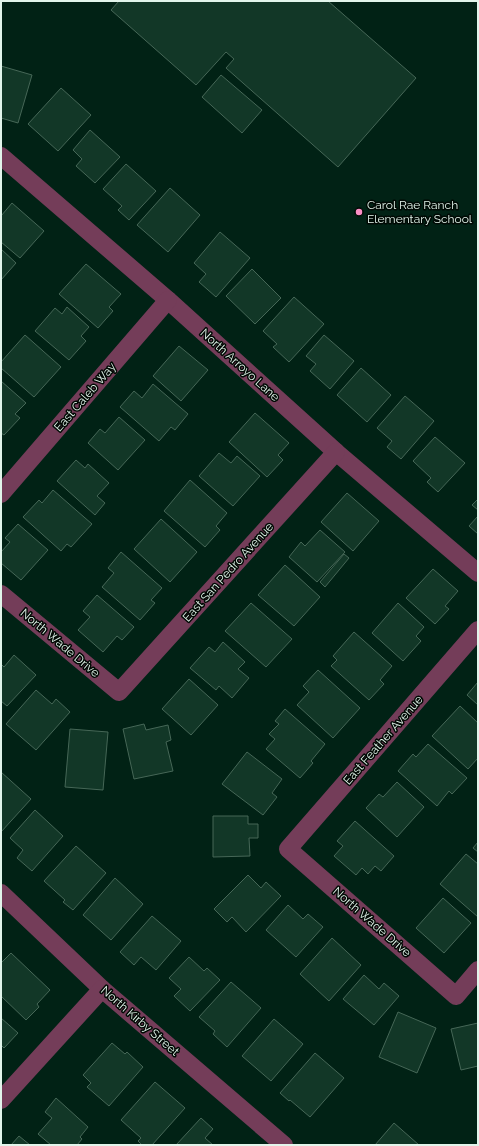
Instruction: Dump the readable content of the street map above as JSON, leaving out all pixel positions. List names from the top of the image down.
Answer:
{
  "streets": {
    "street": [
      "North Arroyo Lane",
      "East Caleb Way",
      "East San Pedro Avenue",
      "North Wade Drive",
      "East Feather Avenue",
      "North Kirby Street"
    ]
  },
  "crossings": [
    ["North Arroyo Lane", "East Caleb Way"],
    ["North Arroyo Lane", "East San Pedro Avenue"],
    ["East San Pedro Avenue", "North Wade Drive"],
    ["North Wade Drive", "East Feather Avenue"]
  ],
  "places": ["Carol Rae Ranch Elementary School"]
}
